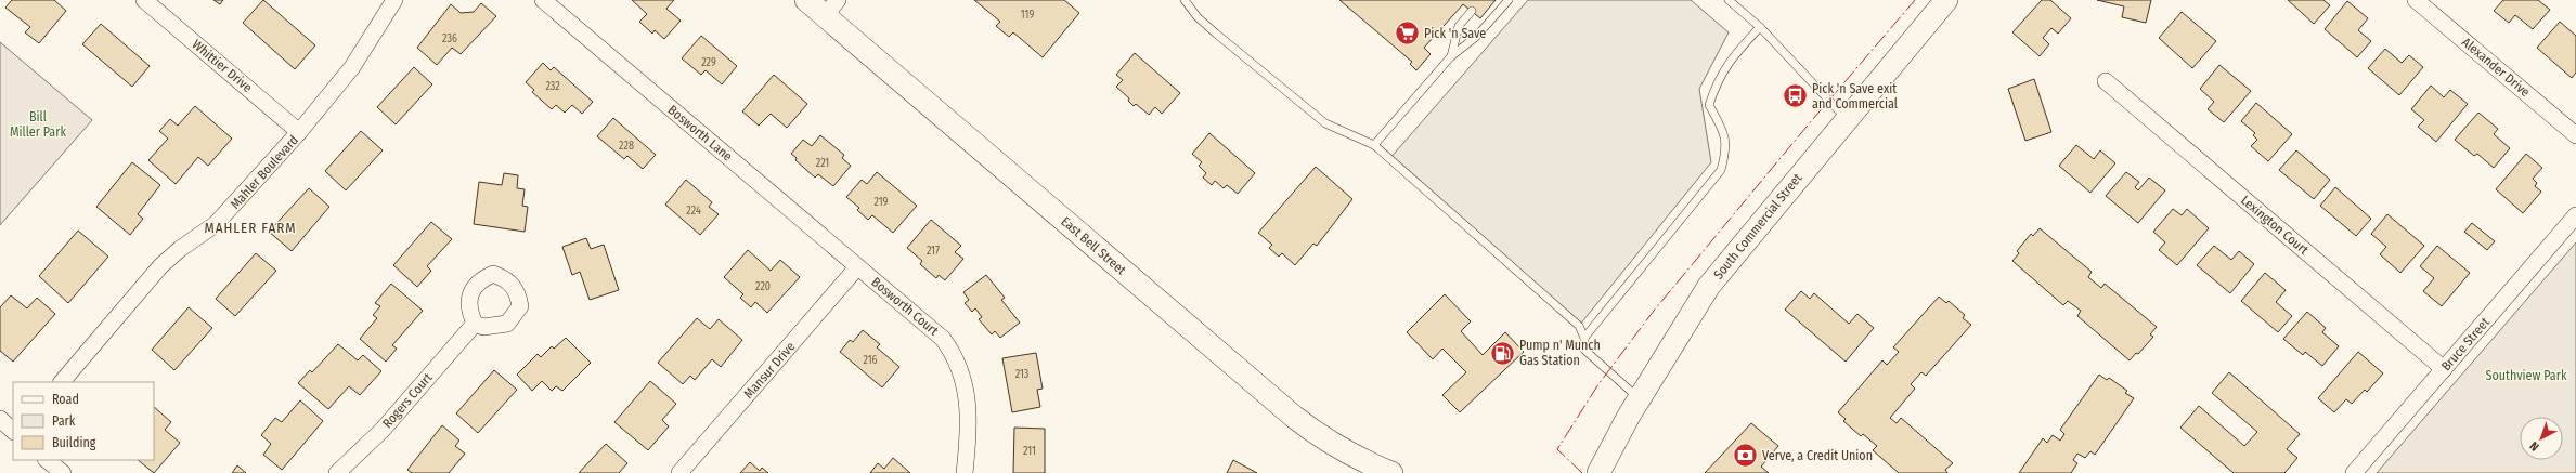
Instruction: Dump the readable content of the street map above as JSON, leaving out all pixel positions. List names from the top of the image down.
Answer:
{
  "streets": {
    "main road": ["South Commercial Street", "East Bell Street"],
    "street": [
      "Whittier Drive",
      "Alexander Drive",
      "Bosworth Lane",
      "Mahler Boulevard",
      "Lexington Court",
      "Bosworth Court",
      "Bruce Street",
      "Mansur Drive",
      "Rogers Court"
    ]
  },
  "crossings": [
    ["Whittier Drive", "Mahler Boulevard"],
    ["Bosworth Lane", "Bosworth Court"],
    ["Bosworth Lane", "Mansur Drive"],
    ["Lexington Court", "Bruce Street"],
    ["Bosworth Court", "Mansur Drive"]
  ],
  "districts": ["MAHLER FARM"],
  "parks": ["Bill Miller Park", "Southview Park"],
  "places": {
    "supermarket": ["Pick 'n Save"],
    "bus stop": ["Pick 'n Save exit and Commercial"],
    "fuel station": ["Pump n' Munch Gas Station"],
    "bank": ["Verve, a Credit Union"]
  },
  "house_numbers": [
    "119",
    "236",
    "229",
    "232",
    "228",
    "221",
    "219",
    "224",
    "217",
    "220",
    "216",
    "213",
    "211"
  ],
  "legend": ["Road", "Park", "Building"],
  "north": "bottom left"
}
